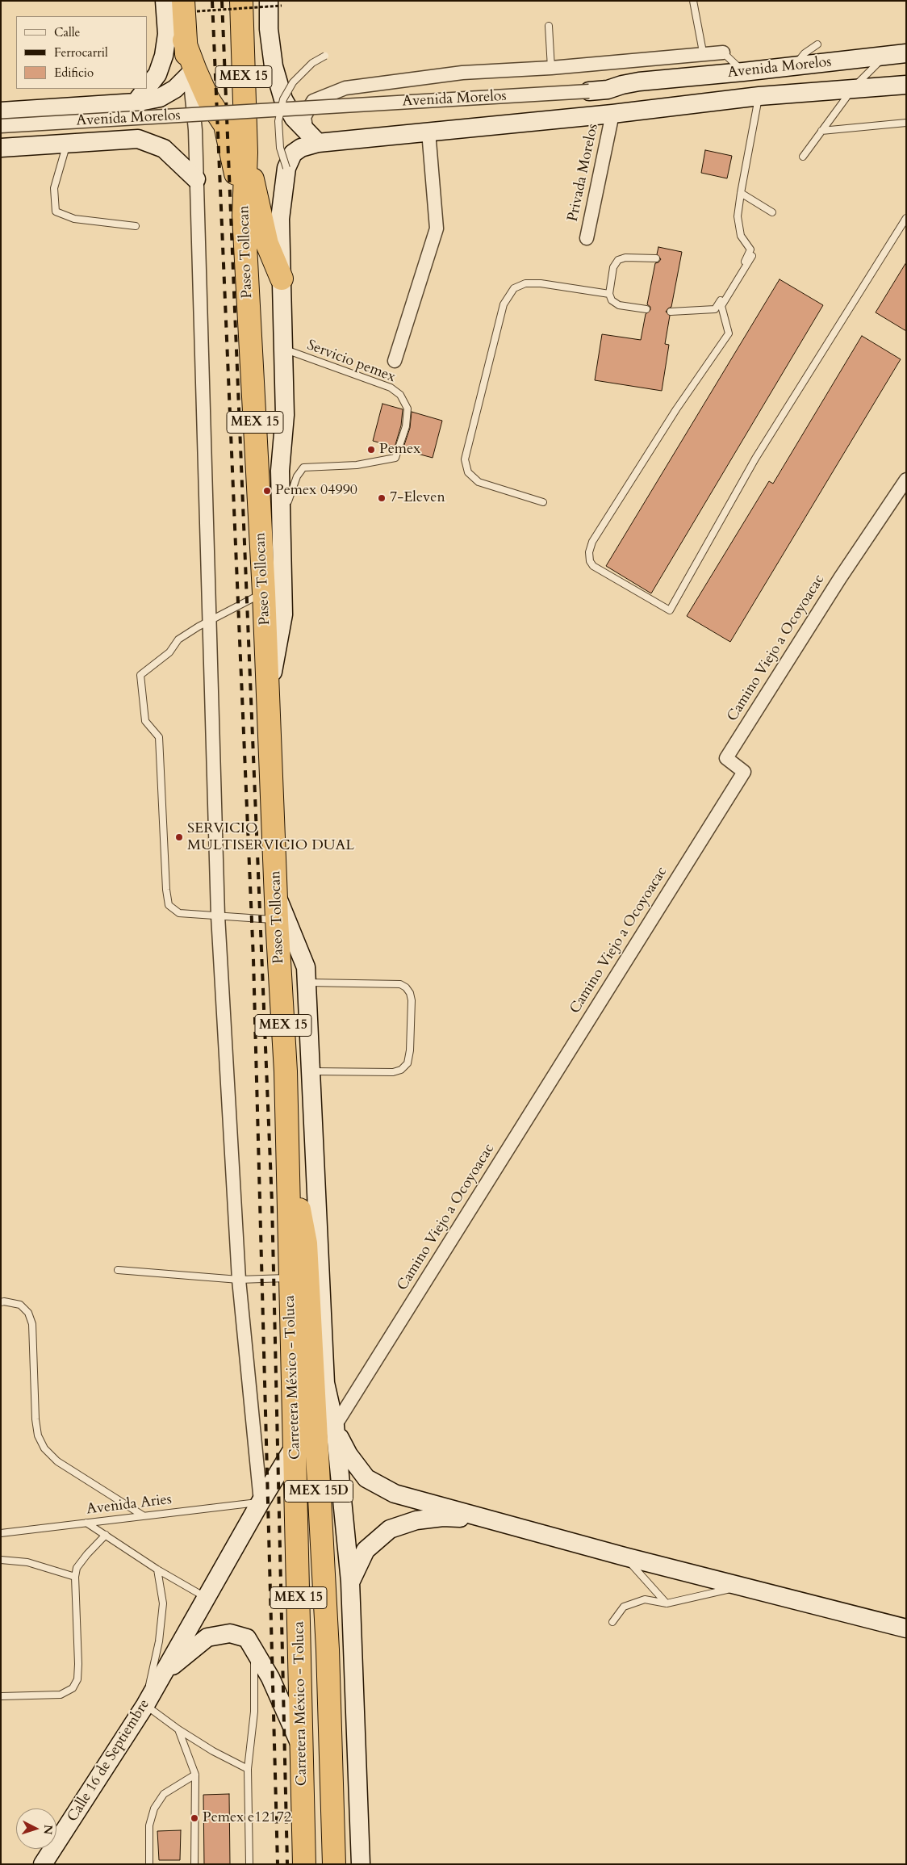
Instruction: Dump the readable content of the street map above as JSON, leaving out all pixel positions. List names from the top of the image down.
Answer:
{
  "streets": {
    "highway": [
      "MEX 15",
      "Paseo Tollocan",
      "Carretera México - Toluca",
      "MEX 15D"
    ],
    "main road": ["Avenida Morelos", "Calle 16 de Septiembre"],
    "street": ["Privada Morelos", "Camino Viejo a Ocoyoacac"],
    "lane": ["Servicio pemex", "Avenida Aries"]
  },
  "crossings": [
    ["Avenida Morelos", "Privada Morelos"],
    ["Avenida Morelos", "Paseo Tollocan"],
    ["Avenida Morelos", "Servicio pemex"],
    ["Paseo Tollocan", "Carretera México - Toluca"],
    ["Paseo Tollocan", "MEX 15D"],
    ["Carretera México - Toluca", "MEX 15D"],
    ["Carretera México - Toluca", "Calle 16 de Septiembre"],
    ["Avenida Aries", "Calle 16 de Septiembre"]
  ],
  "places": [
    "Pemex",
    "Pemex 04990",
    "7-Eleven",
    "SERVICIO MULTISERVICIO DUAL",
    "Pemex e12172"
  ],
  "legend": ["Calle", "Ferrocarril", "Edificio"],
  "north": "right"
}
